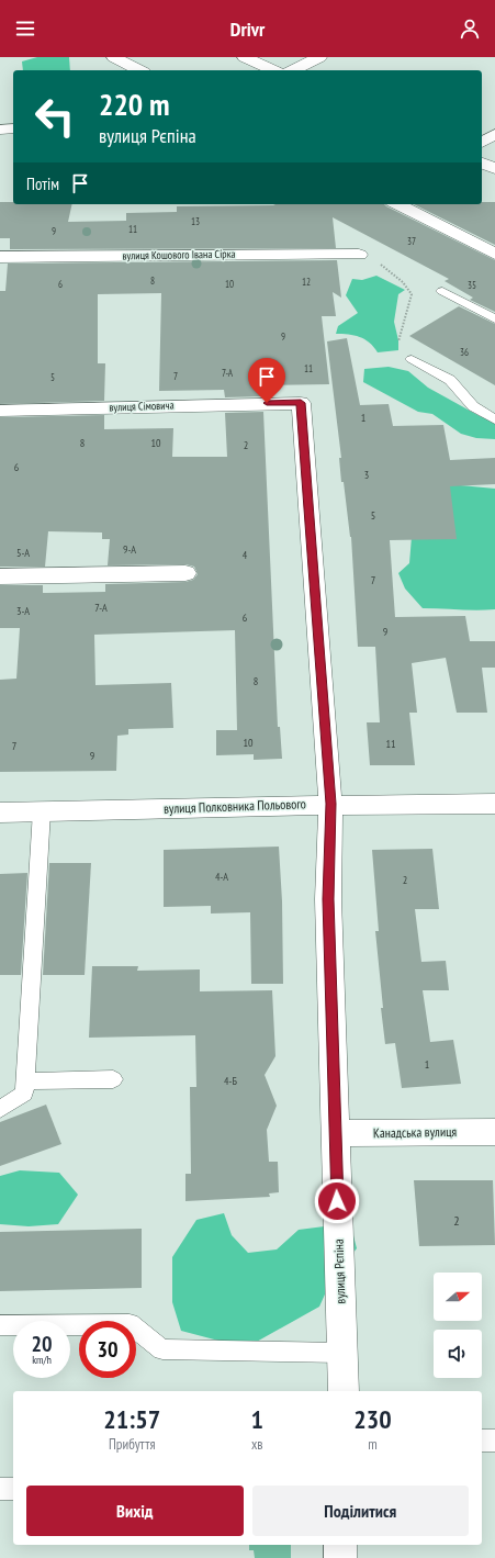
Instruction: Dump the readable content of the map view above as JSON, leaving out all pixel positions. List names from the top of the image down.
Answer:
{
  "streets": {
    "street": [
      "вулиця Кошового Івана Сірка",
      "вулиця Сімовича",
      "вулиця Полковника Польового",
      "Канадська вулиця",
      "вулиця Рєпіна"
    ]
  },
  "crossings": [
    ["вулиця Сімовича", "вулиця Рєпіна"],
    ["вулиця Полковника Польового", "вулиця Рєпіна"],
    ["Канадська вулиця", "вулиця Рєпіна"]
  ],
  "house_numbers": [
    "13",
    "11",
    "9",
    "37",
    "8",
    "12",
    "6",
    "10",
    "35",
    "9",
    "36",
    "11",
    "7-А",
    "7",
    "5",
    "1",
    "8",
    "10",
    "2",
    "6",
    "3",
    "5",
    "9-А",
    "5-А",
    "4",
    "7",
    "7-А",
    "3-А",
    "6",
    "9",
    "8",
    "10",
    "11",
    "7",
    "9",
    "4-А",
    "2",
    "1",
    "4-Б",
    "2"
  ],
  "north": "right",
  "page": {
    "header": "Drivr",
    "turn": ["220 m", "вулиця Рєпіна"],
    "then": "Потім",
    "speed": "20 km/h",
    "limit": "30",
    "eta": [
      "21:57",
      "Прибуття",
      "1",
      "хв",
      "230",
      "m"
    ],
    "buttons": ["Вихід", "Поділитися"]
  }
}
